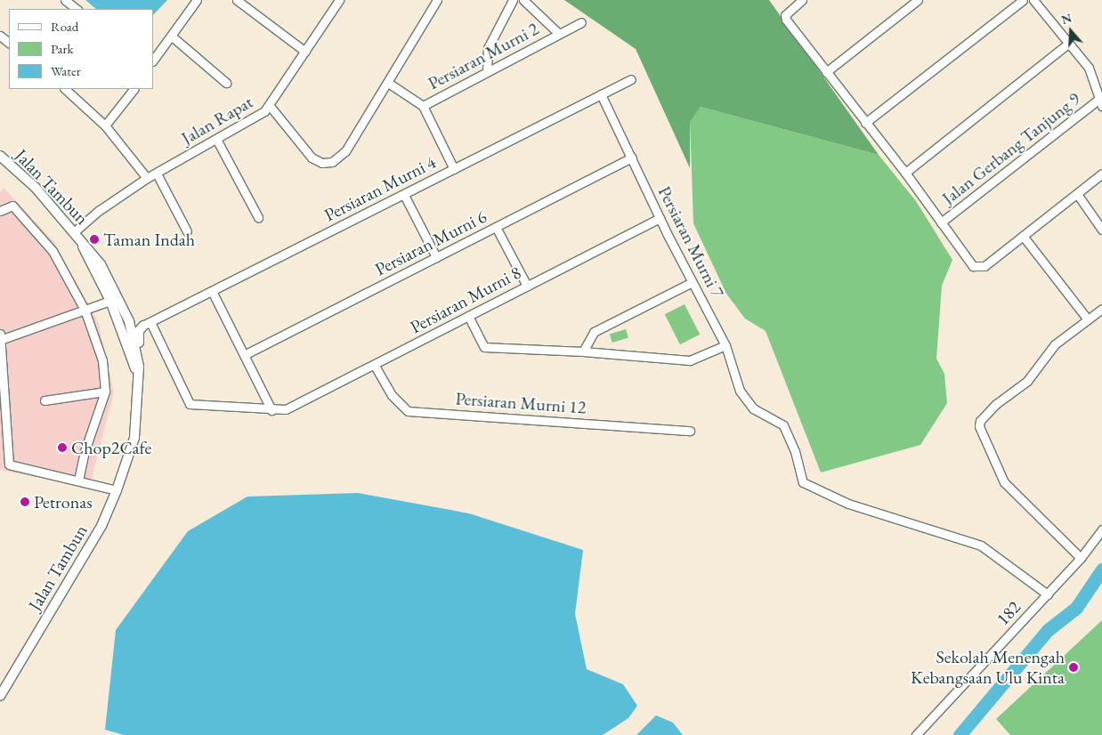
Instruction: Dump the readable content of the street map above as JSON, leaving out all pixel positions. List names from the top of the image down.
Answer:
{
  "streets": {
    "main road": ["Jalan Tambun"],
    "street": [
      "Persiaran Murni 2",
      "Jalan Rapat",
      "Jalan Gerbang Tanjung 9",
      "Persiaran Murni 4",
      "Persiaran Murni 7",
      "Persiaran Murni 6",
      "Persiaran Murni 8",
      "Persiaran Murni 12",
      "182"
    ]
  },
  "crossings": [
    ["Jalan Rapat", "Jalan Tambun"],
    ["Persiaran Murni 4", "Persiaran Murni 7"],
    ["Persiaran Murni 7", "Persiaran Murni 6"],
    ["Persiaran Murni 7", "Persiaran Murni 8"],
    ["Persiaran Murni 7", "182"],
    ["Persiaran Murni 8", "Persiaran Murni 12"]
  ],
  "places": [
    "Taman Indah",
    "Chop2Cafe",
    "Petronas",
    "Sekolah Menengah Kebangsaan Ulu Kinta"
  ],
  "legend": ["Road", "Park", "Water"],
  "north": "top"
}
